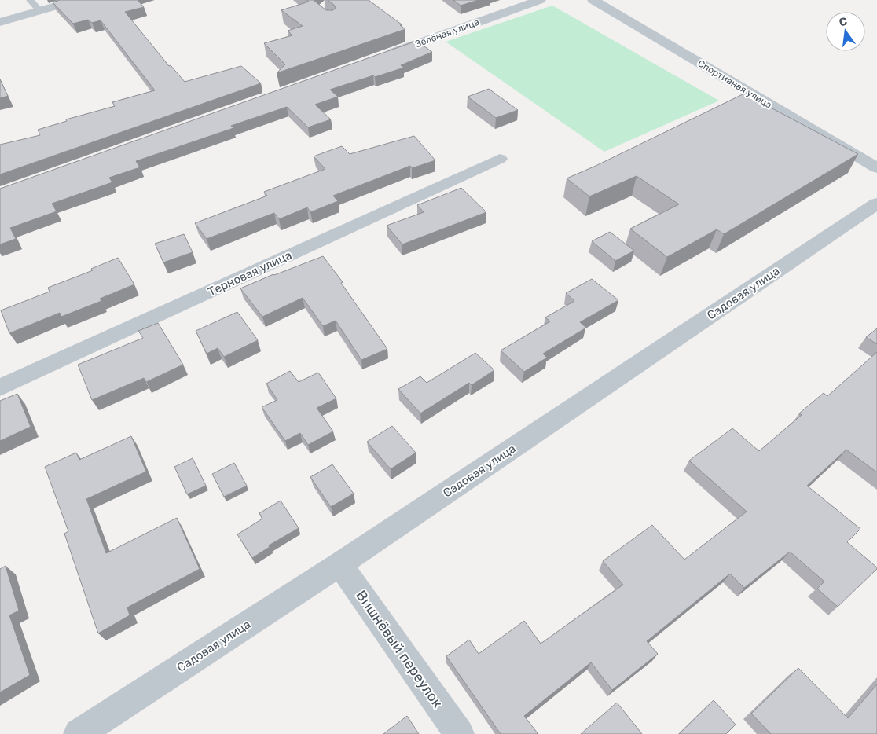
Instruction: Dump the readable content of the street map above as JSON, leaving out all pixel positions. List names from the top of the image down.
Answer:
{
  "streets": {
    "street": [
      "Зелёная улица",
      "Спортивная улица",
      "Терновая улица",
      "Садовая улица",
      "Вишнёвый переулок"
    ]
  },
  "crossings": [
    ["Садовая улица", "Вишнёвый переулок"]
  ],
  "north": "top"
}
